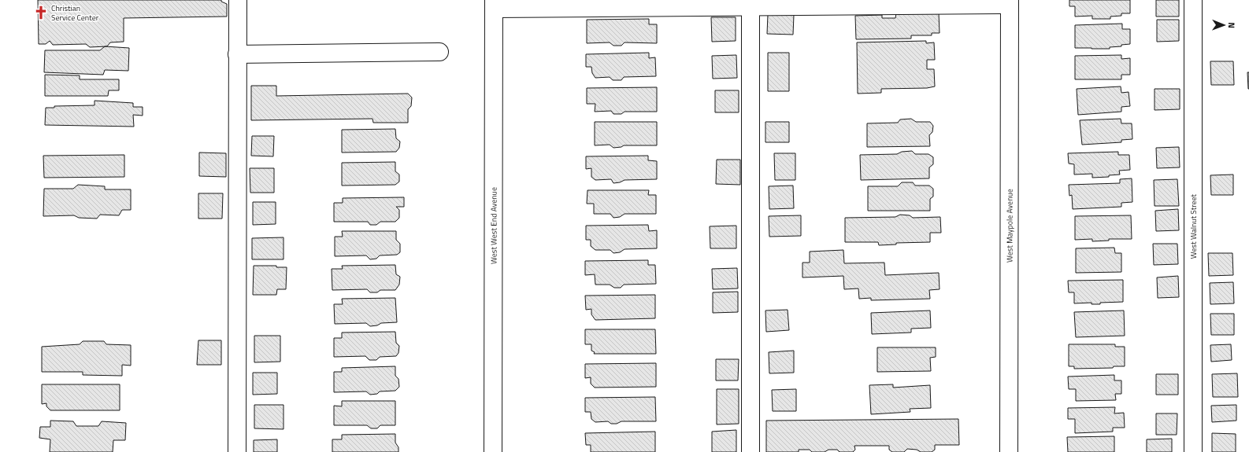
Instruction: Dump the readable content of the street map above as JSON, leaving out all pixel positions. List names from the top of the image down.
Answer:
{
  "streets": {
    "street": ["West West End Avenue", "West Maypole Avenue", "West Walnut Street"]
  },
  "places": {
    "church": ["Christian Service Center"]
  },
  "north": "right"
}
